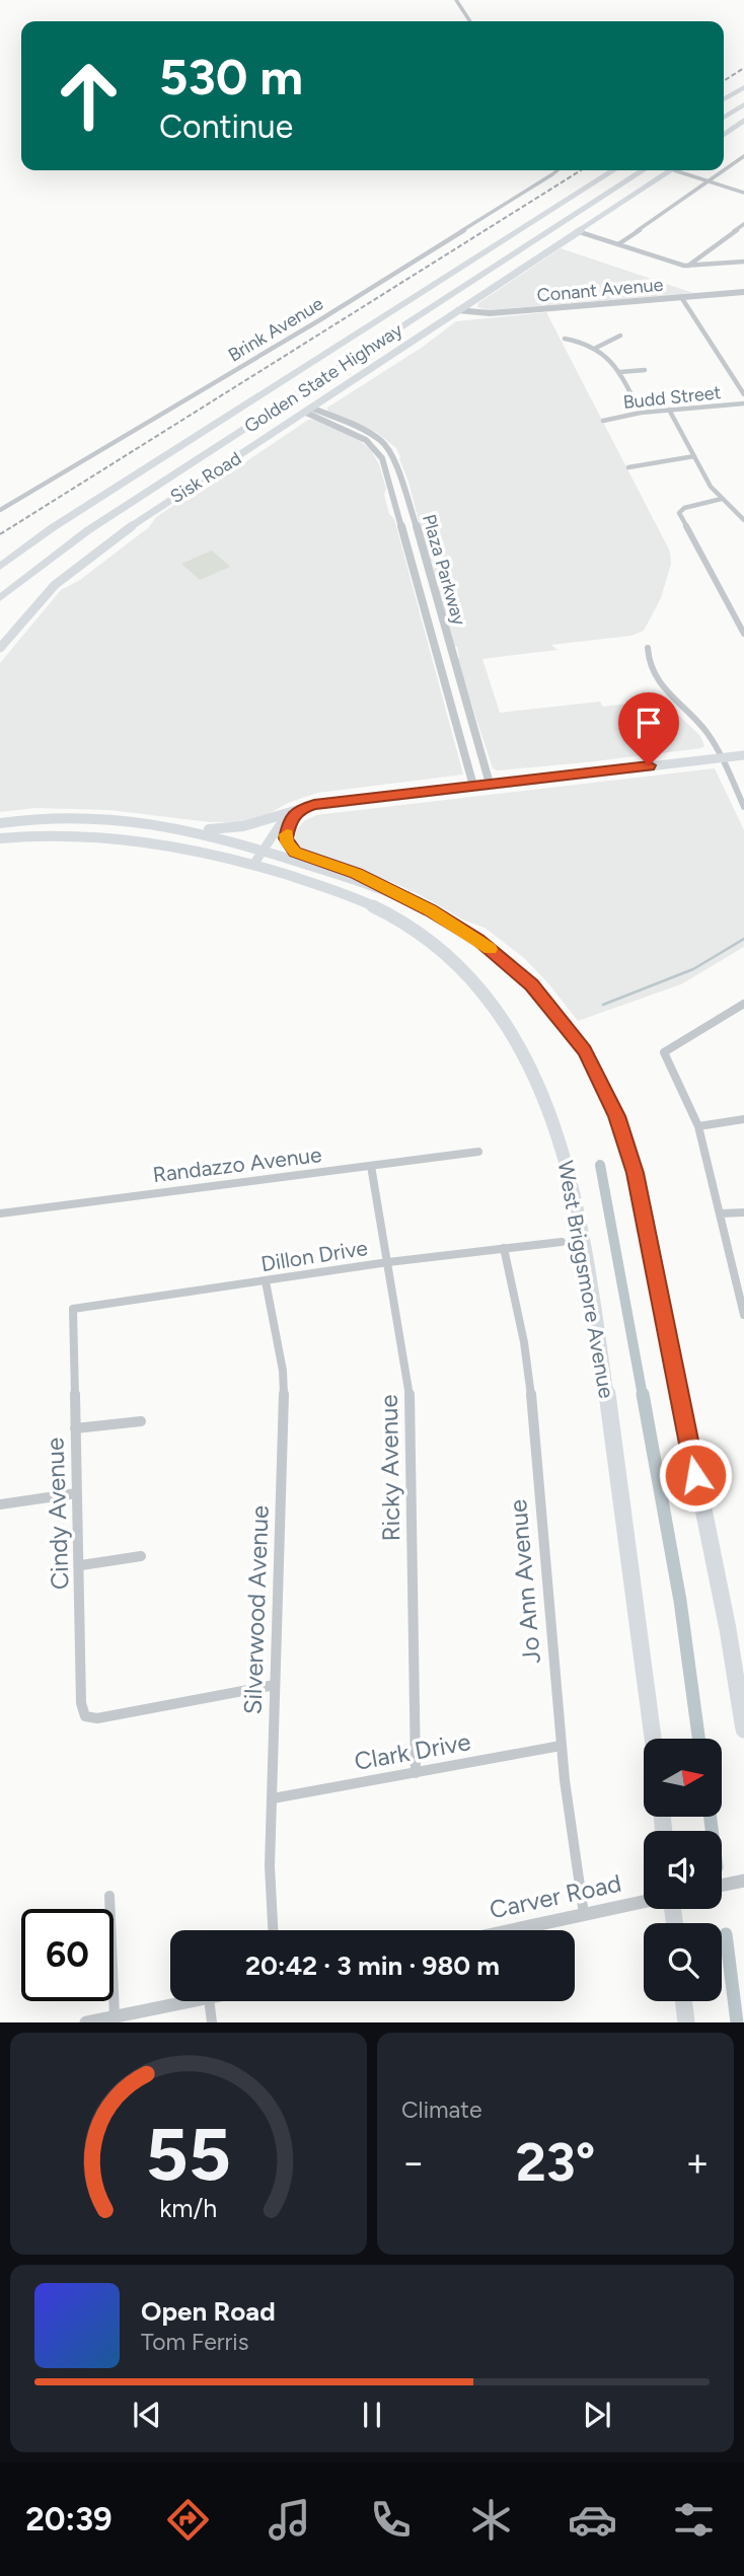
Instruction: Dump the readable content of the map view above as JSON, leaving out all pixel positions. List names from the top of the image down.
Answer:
{
  "streets": {
    "highway": ["Golden State Highway"],
    "main road": ["Sisk Road", "West Briggsmore Avenue"],
    "street": [
      "Conant Avenue",
      "Brink Avenue",
      "Budd Street",
      "Plaza Parkway",
      "Randazzo Avenue",
      "Dillon Drive",
      "Ricky Avenue",
      "Cindy Avenue",
      "Jo Ann Avenue",
      "Silverwood Avenue",
      "Clark Drive",
      "Carver Road"
    ]
  },
  "crossings": [
    ["Conant Avenue", "Sisk Road"],
    ["Sisk Road", "Plaza Parkway"],
    ["Randazzo Avenue", "Ricky Avenue"],
    ["Dillon Drive", "Ricky Avenue"],
    ["Dillon Drive", "Cindy Avenue"],
    ["Dillon Drive", "Jo Ann Avenue"],
    ["Dillon Drive", "Silverwood Avenue"],
    ["Ricky Avenue", "Clark Drive"],
    ["Cindy Avenue", "Silverwood Avenue"],
    ["Jo Ann Avenue", "Clark Drive"],
    ["Jo Ann Avenue", "Carver Road"],
    ["Silverwood Avenue", "Clark Drive"]
  ],
  "north": "right",
  "page": {
    "turn": ["530 m", "Continue"],
    "limit": "60",
    "trip": "20:42 · 3 min · 980 m",
    "tile": "Climate",
    "heat": ["−", "23°", "+"],
    "song": ["Open Road", "Tom Ferris"],
    "tabs": "20:39",
    "gauge": ["55", "km/h"]
  }
}
